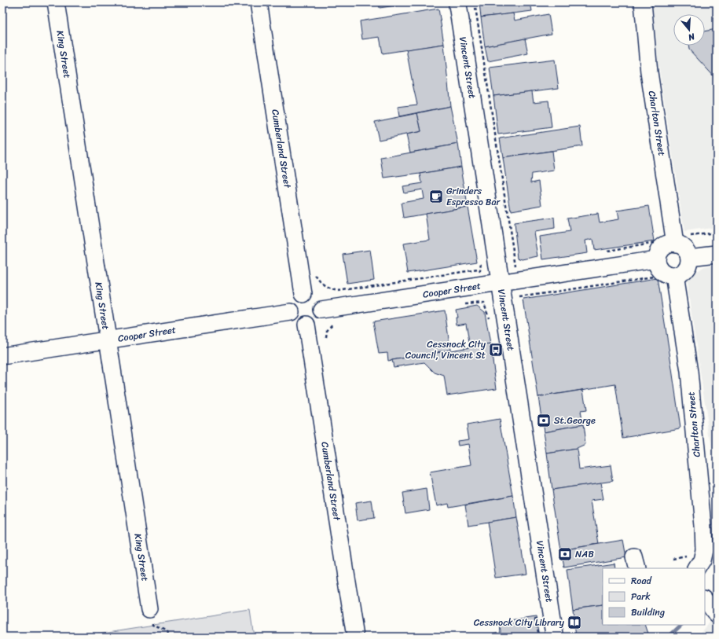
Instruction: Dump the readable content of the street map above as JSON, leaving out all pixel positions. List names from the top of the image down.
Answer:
{
  "streets": {
    "main road": ["Vincent Street"],
    "street": [
      "King Street",
      "Charlton Street",
      "Cumberland Street",
      "Cooper Street"
    ]
  },
  "crossings": [
    ["King Street", "Cooper Street"],
    ["Vincent Street", "Cooper Street"],
    ["Cumberland Street", "Cooper Street"]
  ],
  "places": {
    "cafe": ["Grinders Espresso Bar"],
    "bus stop": ["Cessnock City Council, Vincent St"],
    "bank": ["St.George", "NAB"],
    "library": ["Cessnock City Library"]
  },
  "legend": ["Road", "Park", "Building"],
  "north": "bottom"
}
